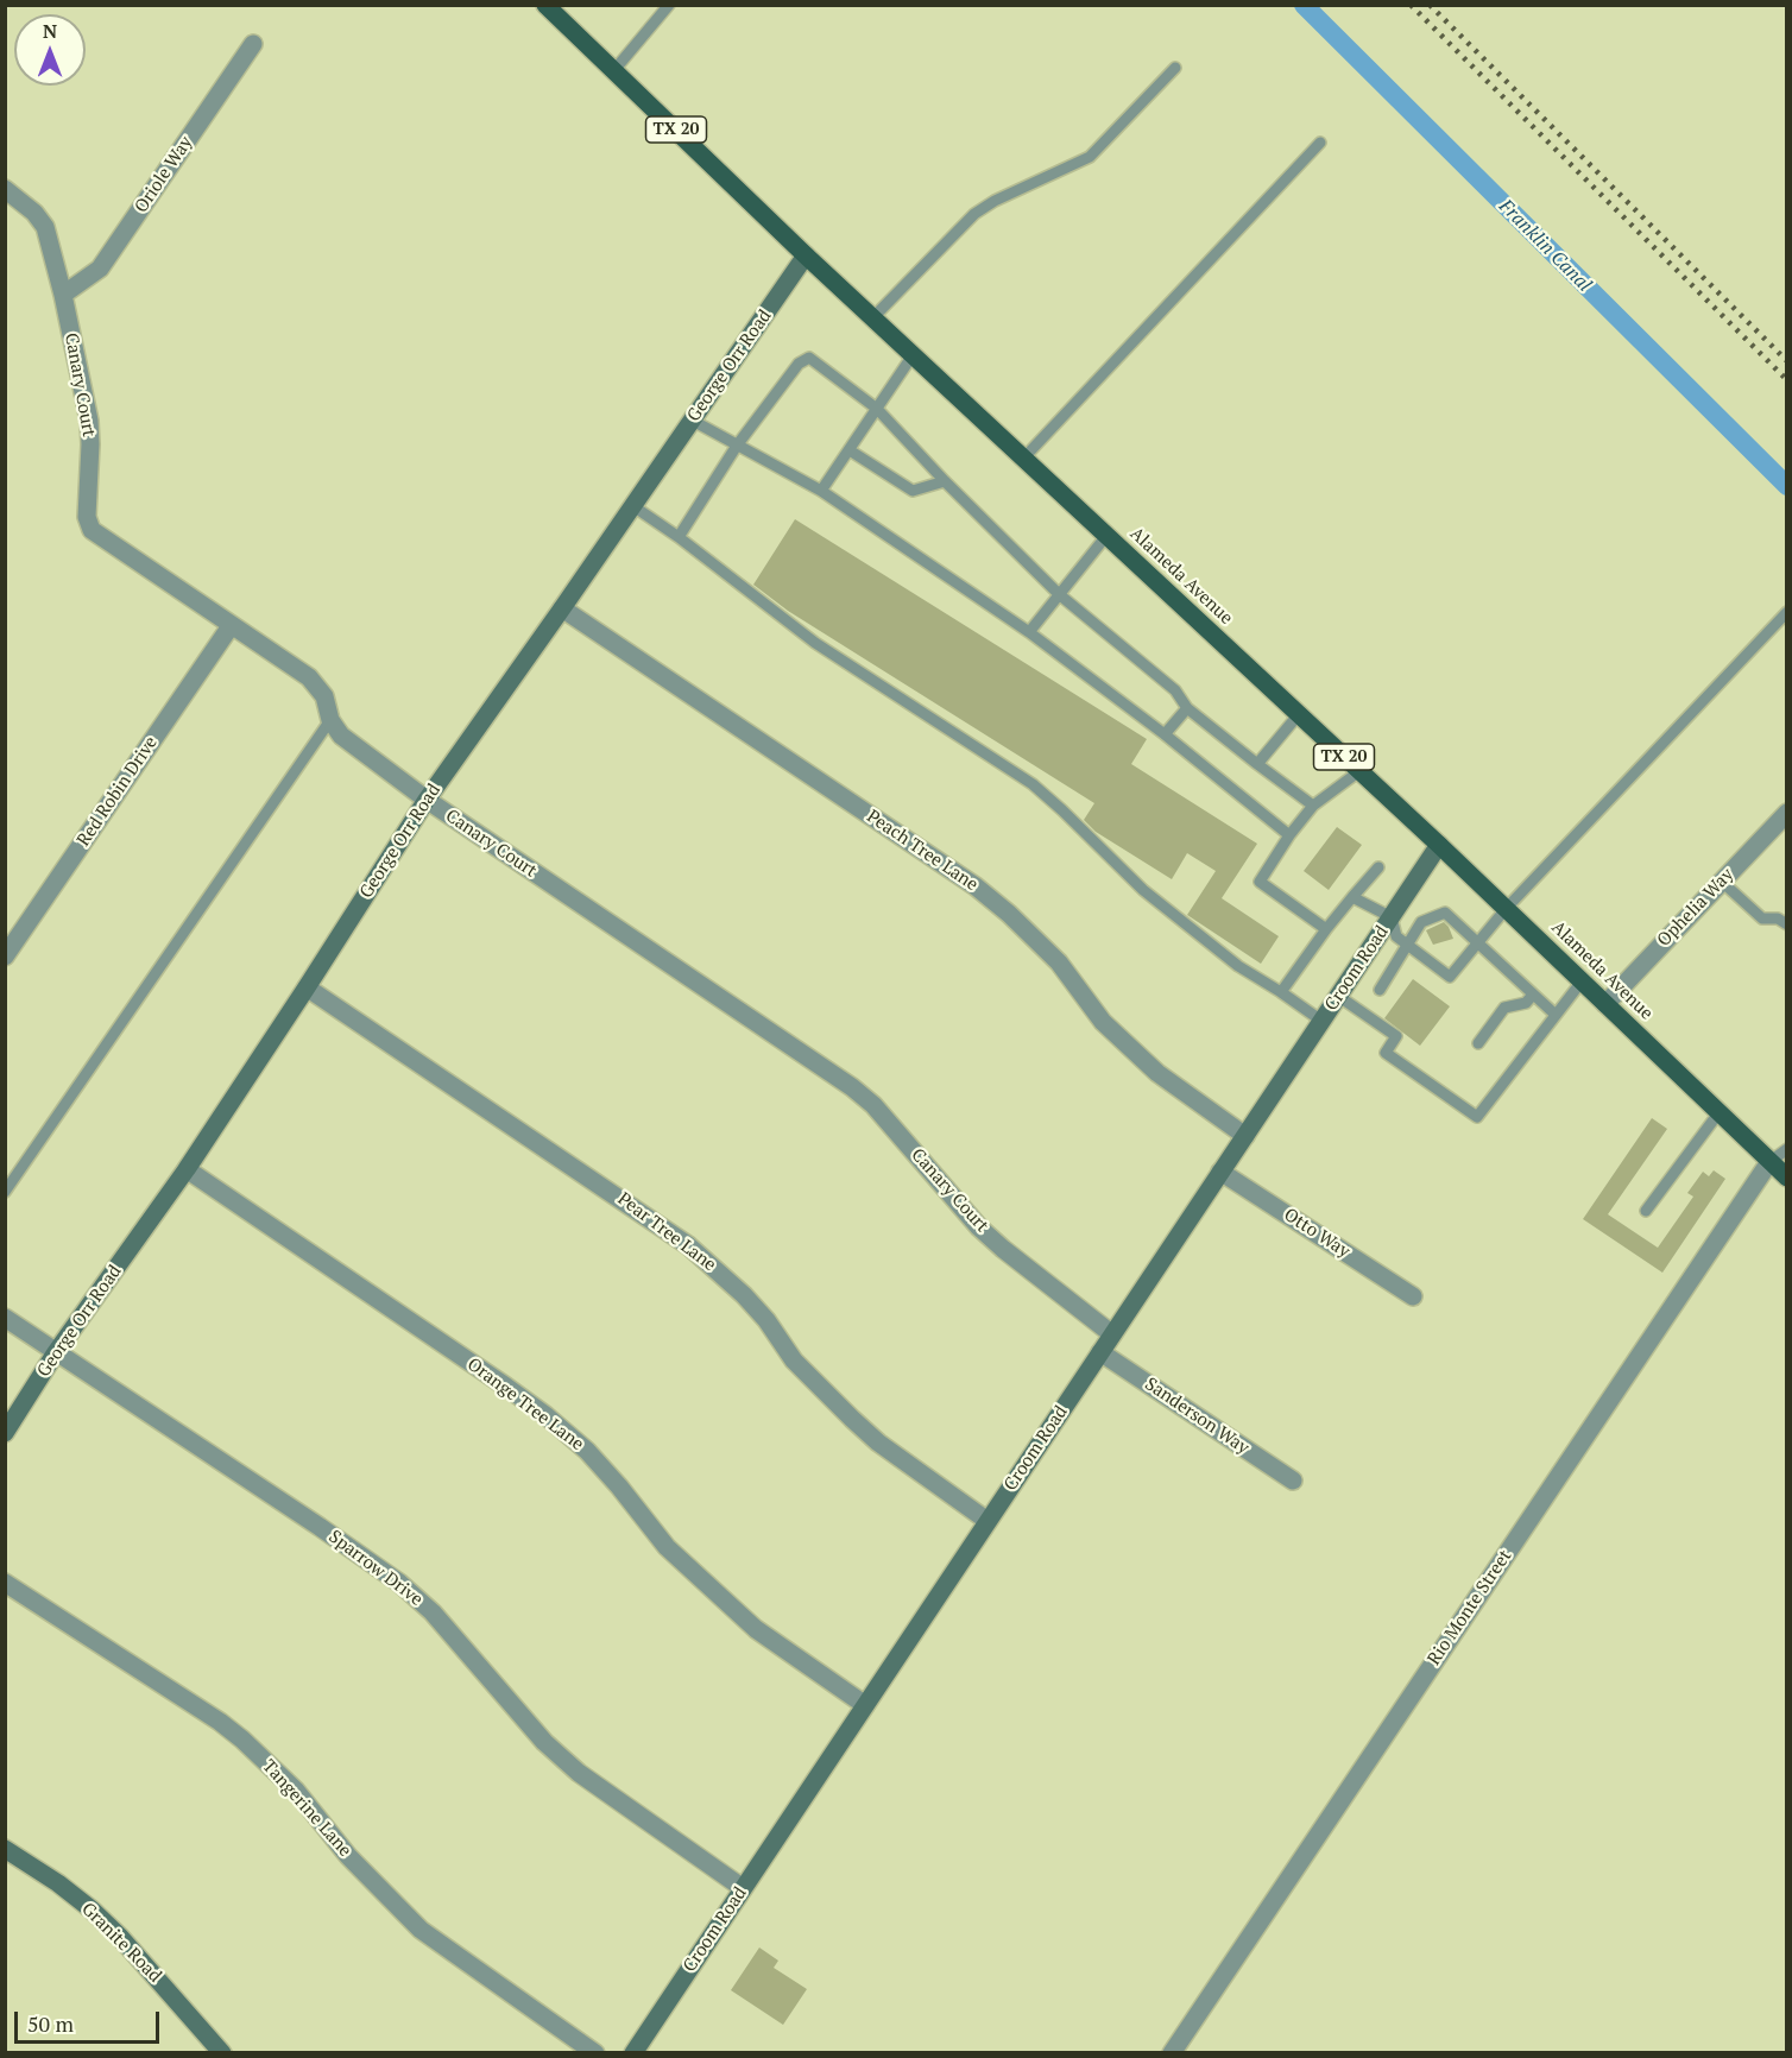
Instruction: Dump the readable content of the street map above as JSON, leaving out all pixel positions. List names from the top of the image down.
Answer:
{
  "streets": {
    "main road": ["TX 20", "Alameda Avenue"],
    "street": [
      "Oriole Way",
      "George Orr Road",
      "Canary Court",
      "Red Robin Drive",
      "Peach Tree Lane",
      "Ophelia Way",
      "Croom Road",
      "Pear Tree Lane",
      "Otto Way",
      "Orange Tree Lane",
      "Sanderson Way",
      "Sparrow Drive",
      "Rio Monte Street",
      "Tangerine Lane",
      "Granite Road"
    ]
  },
  "crossings": [
    ["Oriole Way", "Canary Court"],
    ["George Orr Road", "Canary Court"],
    ["George Orr Road", "Alameda Avenue"],
    ["George Orr Road", "Peach Tree Lane"],
    ["George Orr Road", "Pear Tree Lane"],
    ["George Orr Road", "Orange Tree Lane"],
    ["George Orr Road", "Sparrow Drive"],
    ["Canary Court", "Red Robin Drive"],
    ["Canary Court", "Croom Road"],
    ["Alameda Avenue", "Ophelia Way"],
    ["Alameda Avenue", "Croom Road"],
    ["Alameda Avenue", "Rio Monte Street"],
    ["Peach Tree Lane", "Croom Road"],
    ["Croom Road", "Pear Tree Lane"],
    ["Croom Road", "Otto Way"],
    ["Croom Road", "Orange Tree Lane"],
    ["Croom Road", "Sanderson Way"],
    ["Croom Road", "Sparrow Drive"]
  ],
  "water": ["Franklin Canal"],
  "scale_bar": "50 m",
  "north": "top"
}
